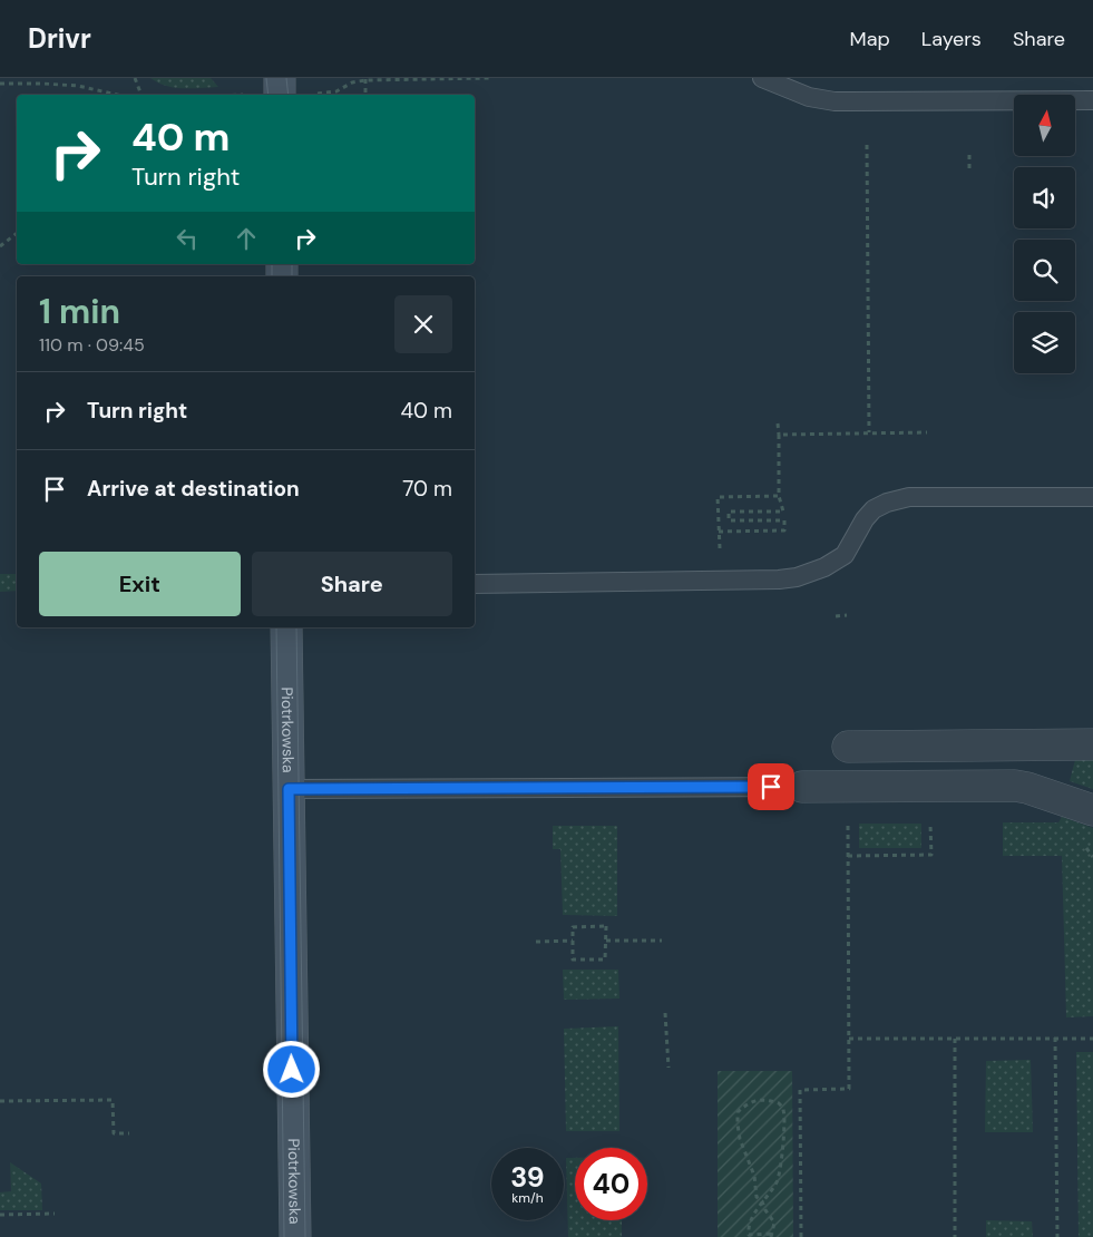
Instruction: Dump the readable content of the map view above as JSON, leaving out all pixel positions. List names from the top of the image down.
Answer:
{
  "streets": {
    "street": ["Piotrkowska"]
  },
  "north": "top",
  "page": {
    "header": "Drivr",
    "nav": ["Map", "Layers", "Share"],
    "turn": ["40 m", "Turn right"],
    "heading": ["1 min", "110 m · 09:45"],
    "list": [
      {
        "name": "Turn right",
        "value": "40 m"
      },
      {
        "name": "Arrive at destination",
        "value": "70 m"
      }
    ],
    "buttons": ["Exit", "Share"],
    "speed": "39 km/h",
    "limit": "40"
  }
}
